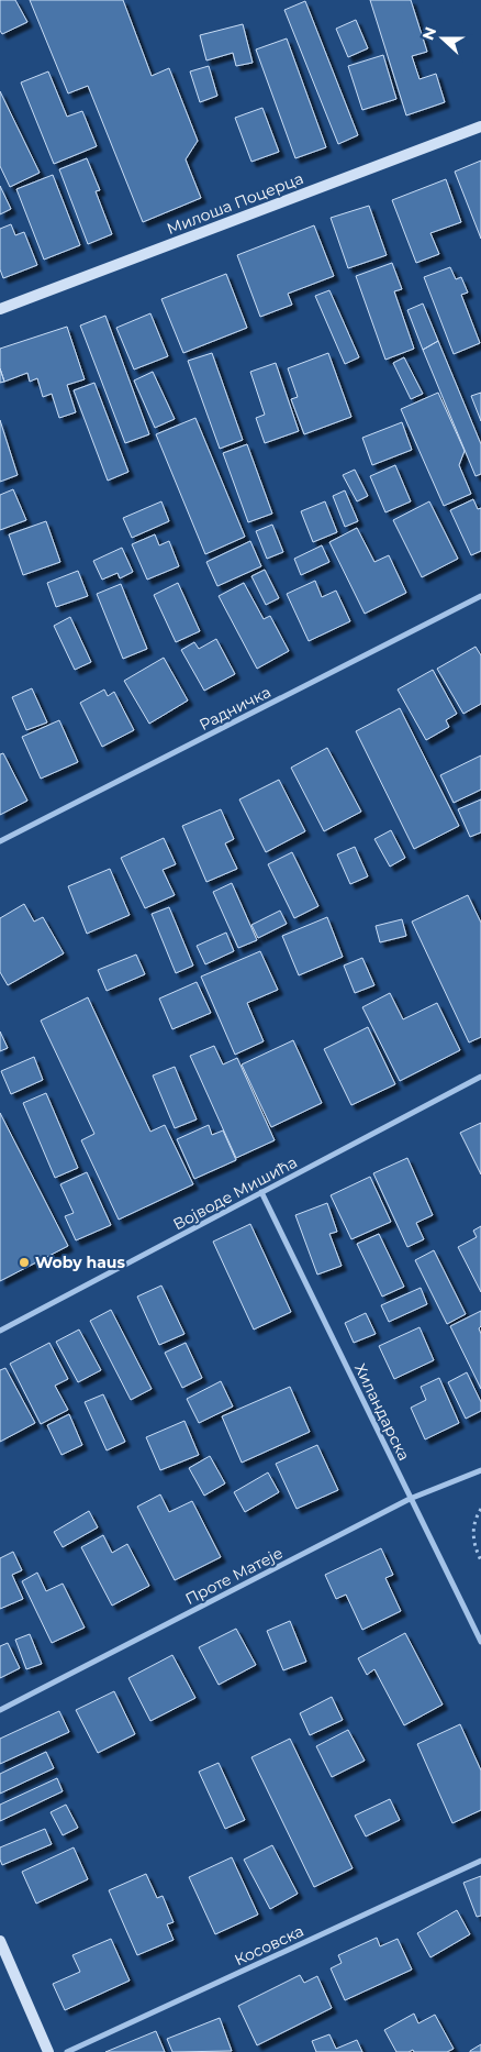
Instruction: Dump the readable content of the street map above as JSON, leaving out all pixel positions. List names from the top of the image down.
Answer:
{
  "streets": {
    "street": [
      "Милоша Поцерца",
      "Радничка",
      "Војводе Мишића",
      "Хиландарска",
      "Проте Матеје",
      "Косовска"
    ]
  },
  "crossings": [
    ["Војводе Мишића", "Хиландарска"],
    ["Хиландарска", "Проте Матеје"]
  ],
  "places": ["Woby haus"],
  "north": "left"
}
